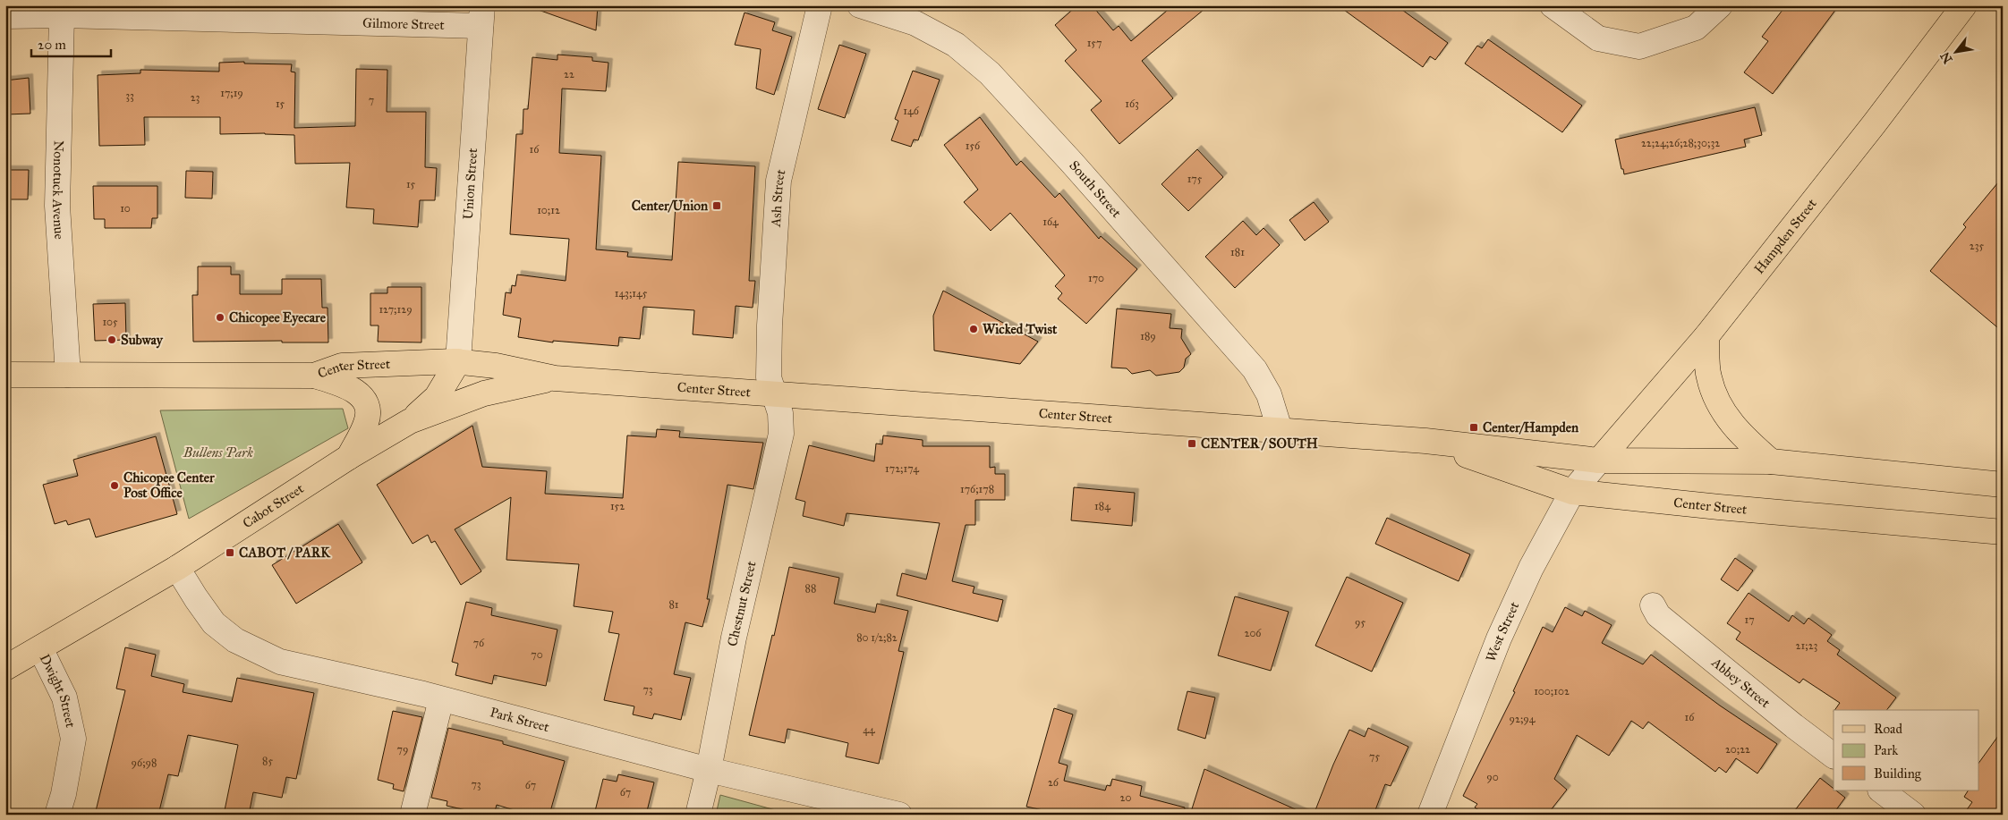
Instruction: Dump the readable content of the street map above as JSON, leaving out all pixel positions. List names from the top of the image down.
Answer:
{
  "streets": {
    "main road": ["Hampden Street", "Center Street", "Cabot Street"],
    "street": [
      "Gilmore Street",
      "Union Street",
      "Nonotuck Avenue",
      "South Street",
      "Ash Street",
      "Chestnut Street",
      "West Street",
      "Abbey Street",
      "Dwight Street",
      "Park Street"
    ]
  },
  "crossings": [
    ["Gilmore Street", "Union Street"],
    ["Gilmore Street", "Nonotuck Avenue"],
    ["Union Street", "Center Street"],
    ["Nonotuck Avenue", "Center Street"],
    ["South Street", "Center Street"],
    ["Ash Street", "Center Street"],
    ["Ash Street", "Chestnut Street"],
    ["Hampden Street", "Center Street"],
    ["Hampden Street", "West Street"],
    ["Center Street", "Cabot Street"],
    ["Center Street", "Chestnut Street"],
    ["Center Street", "West Street"],
    ["Cabot Street", "Dwight Street"],
    ["Cabot Street", "Park Street"],
    ["Chestnut Street", "Park Street"]
  ],
  "parks": ["Bullens Park"],
  "places": {
    "transit": [
      "Center/Union",
      "Center/Hampden",
      "CENTER / SOUTH",
      "CABOT / PARK"
    ],
    "other": [
      "Chicopee Eyecare",
      "Wicked Twist",
      "Subway",
      "Chicopee Center Post Office"
    ]
  },
  "house_numbers": [
    "157",
    "22",
    "17;19",
    "33",
    "23",
    "7",
    "15",
    "163",
    "146",
    "22;24;26;28;30;32",
    "156",
    "16",
    "175",
    "15",
    "10",
    "10;12",
    "164",
    "235",
    "181",
    "170",
    "143;145",
    "127;129",
    "105",
    "189",
    "172;174",
    "176;178",
    "152",
    "184",
    "88",
    "81",
    "17",
    "95",
    "206",
    "80 1/2;82",
    "76",
    "21;23",
    "70",
    "73",
    "100;102",
    "16",
    "92;94",
    "44",
    "79",
    "20;22",
    "75",
    "85",
    "96;98",
    "90",
    "26",
    "73",
    "67",
    "67",
    "20"
  ],
  "legend": ["Road", "Park", "Building"],
  "scale_bar": "20 m",
  "north": "bottom left"
}
